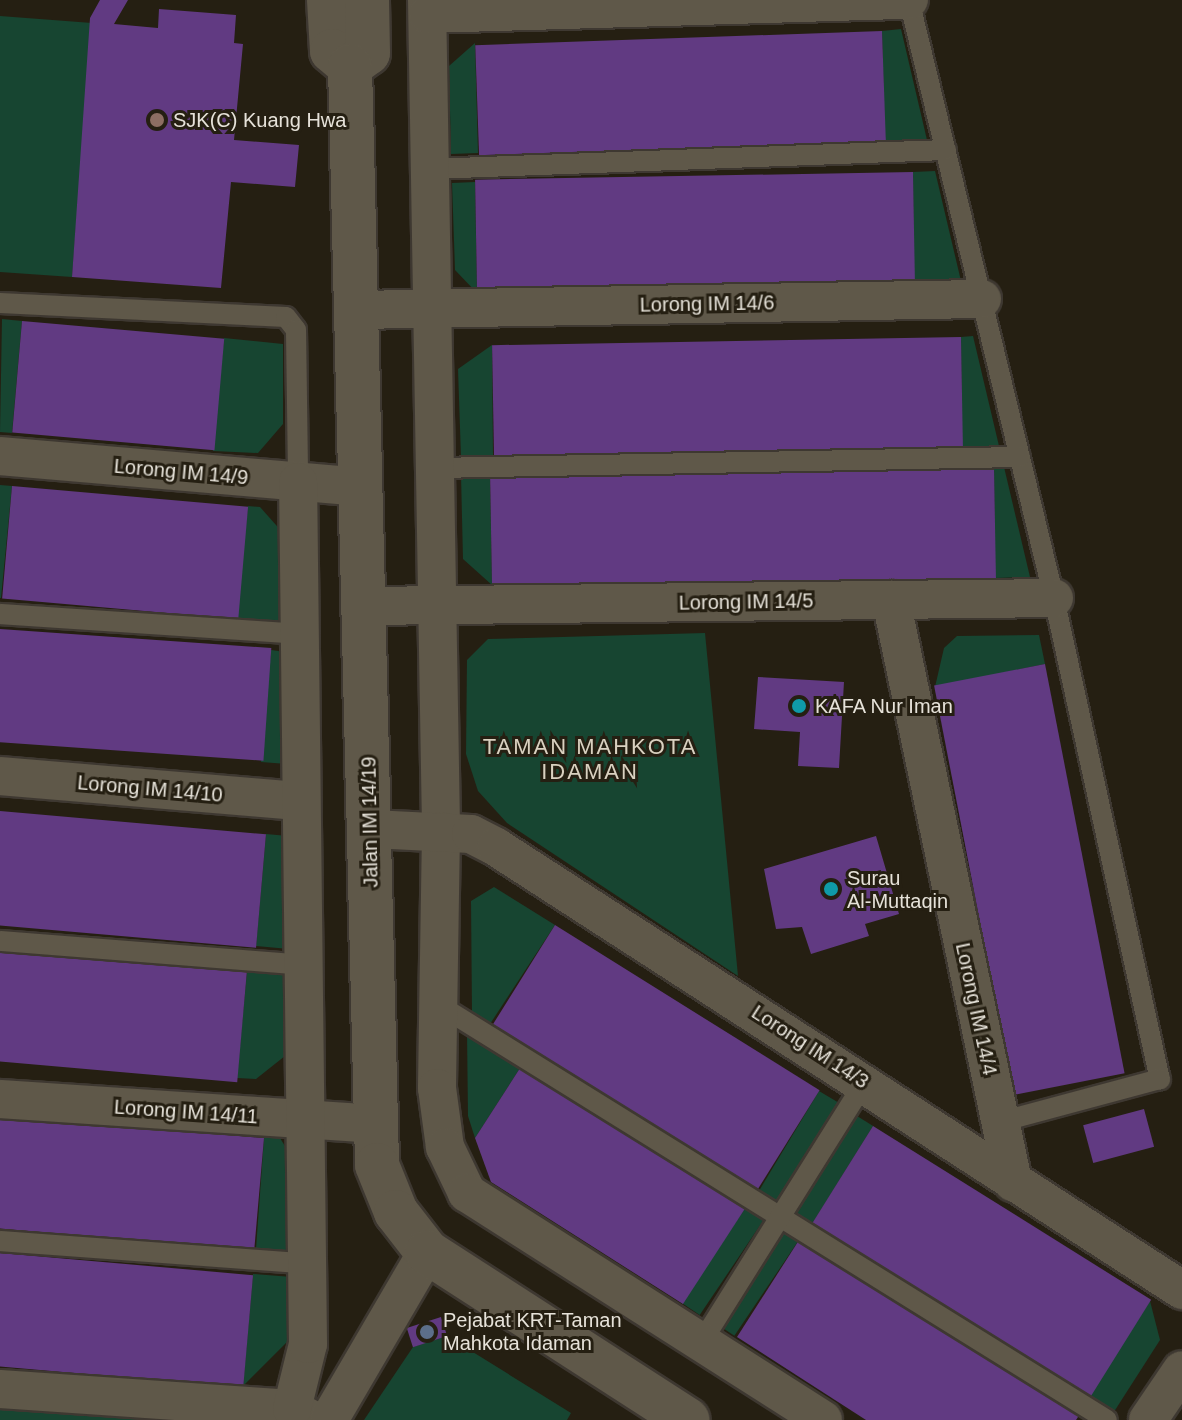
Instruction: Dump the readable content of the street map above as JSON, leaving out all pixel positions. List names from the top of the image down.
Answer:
{
  "streets": {
    "street": [
      "Lorong IM 14/6",
      "Lorong IM 14/9",
      "Lorong IM 14/5",
      "Lorong IM 14/10",
      "Jalan IM 14/19",
      "Lorong IM 14/4",
      "Lorong IM 14/3",
      "Lorong IM 14/11"
    ]
  },
  "crossings": [
    ["Lorong IM 14/6", "Jalan IM 14/19"],
    ["Lorong IM 14/9", "Jalan IM 14/19"],
    ["Lorong IM 14/5", "Jalan IM 14/19"],
    ["Lorong IM 14/5", "Lorong IM 14/4"],
    ["Jalan IM 14/19", "Lorong IM 14/3"],
    ["Jalan IM 14/19", "Lorong IM 14/11"],
    ["Lorong IM 14/4", "Lorong IM 14/3"]
  ],
  "districts": ["TAMAN MAHKOTA IDAMAN"],
  "places": [
    "SJK(C) Kuang Hwa",
    "KAFA Nur Iman",
    "Surau Al-Muttaqin",
    "Pejabat KRT-Taman Mahkota Idaman"
  ]
}
